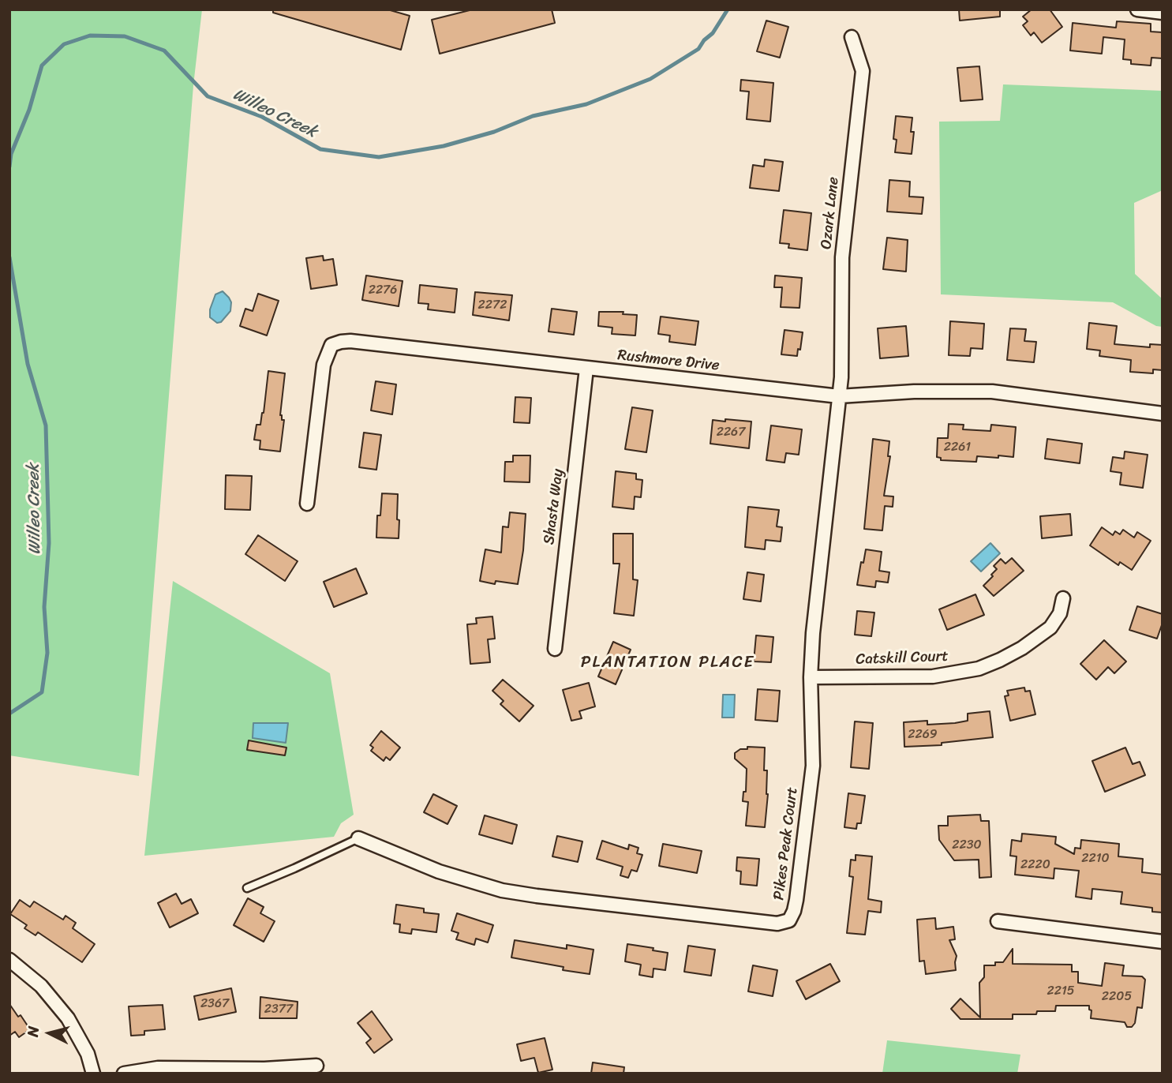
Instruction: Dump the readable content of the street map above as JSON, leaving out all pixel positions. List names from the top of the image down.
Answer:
{
  "streets": {
    "street": [
      "Ozark Lane",
      "Rushmore Drive",
      "Shasta Way",
      "Catskill Court",
      "Pikes Peak Court"
    ]
  },
  "crossings": [
    ["Ozark Lane", "Rushmore Drive"],
    ["Ozark Lane", "Pikes Peak Court"],
    ["Rushmore Drive", "Shasta Way"],
    ["Rushmore Drive", "Pikes Peak Court"],
    ["Catskill Court", "Pikes Peak Court"]
  ],
  "districts": ["PLANTATION PLACE"],
  "water": ["Willeo Creek"],
  "house_numbers": [
    "2276",
    "2272",
    "2267",
    "2261",
    "2269",
    "2230",
    "2210",
    "2220",
    "2215",
    "2205",
    "2367",
    "2377"
  ],
  "north": "left"
}
